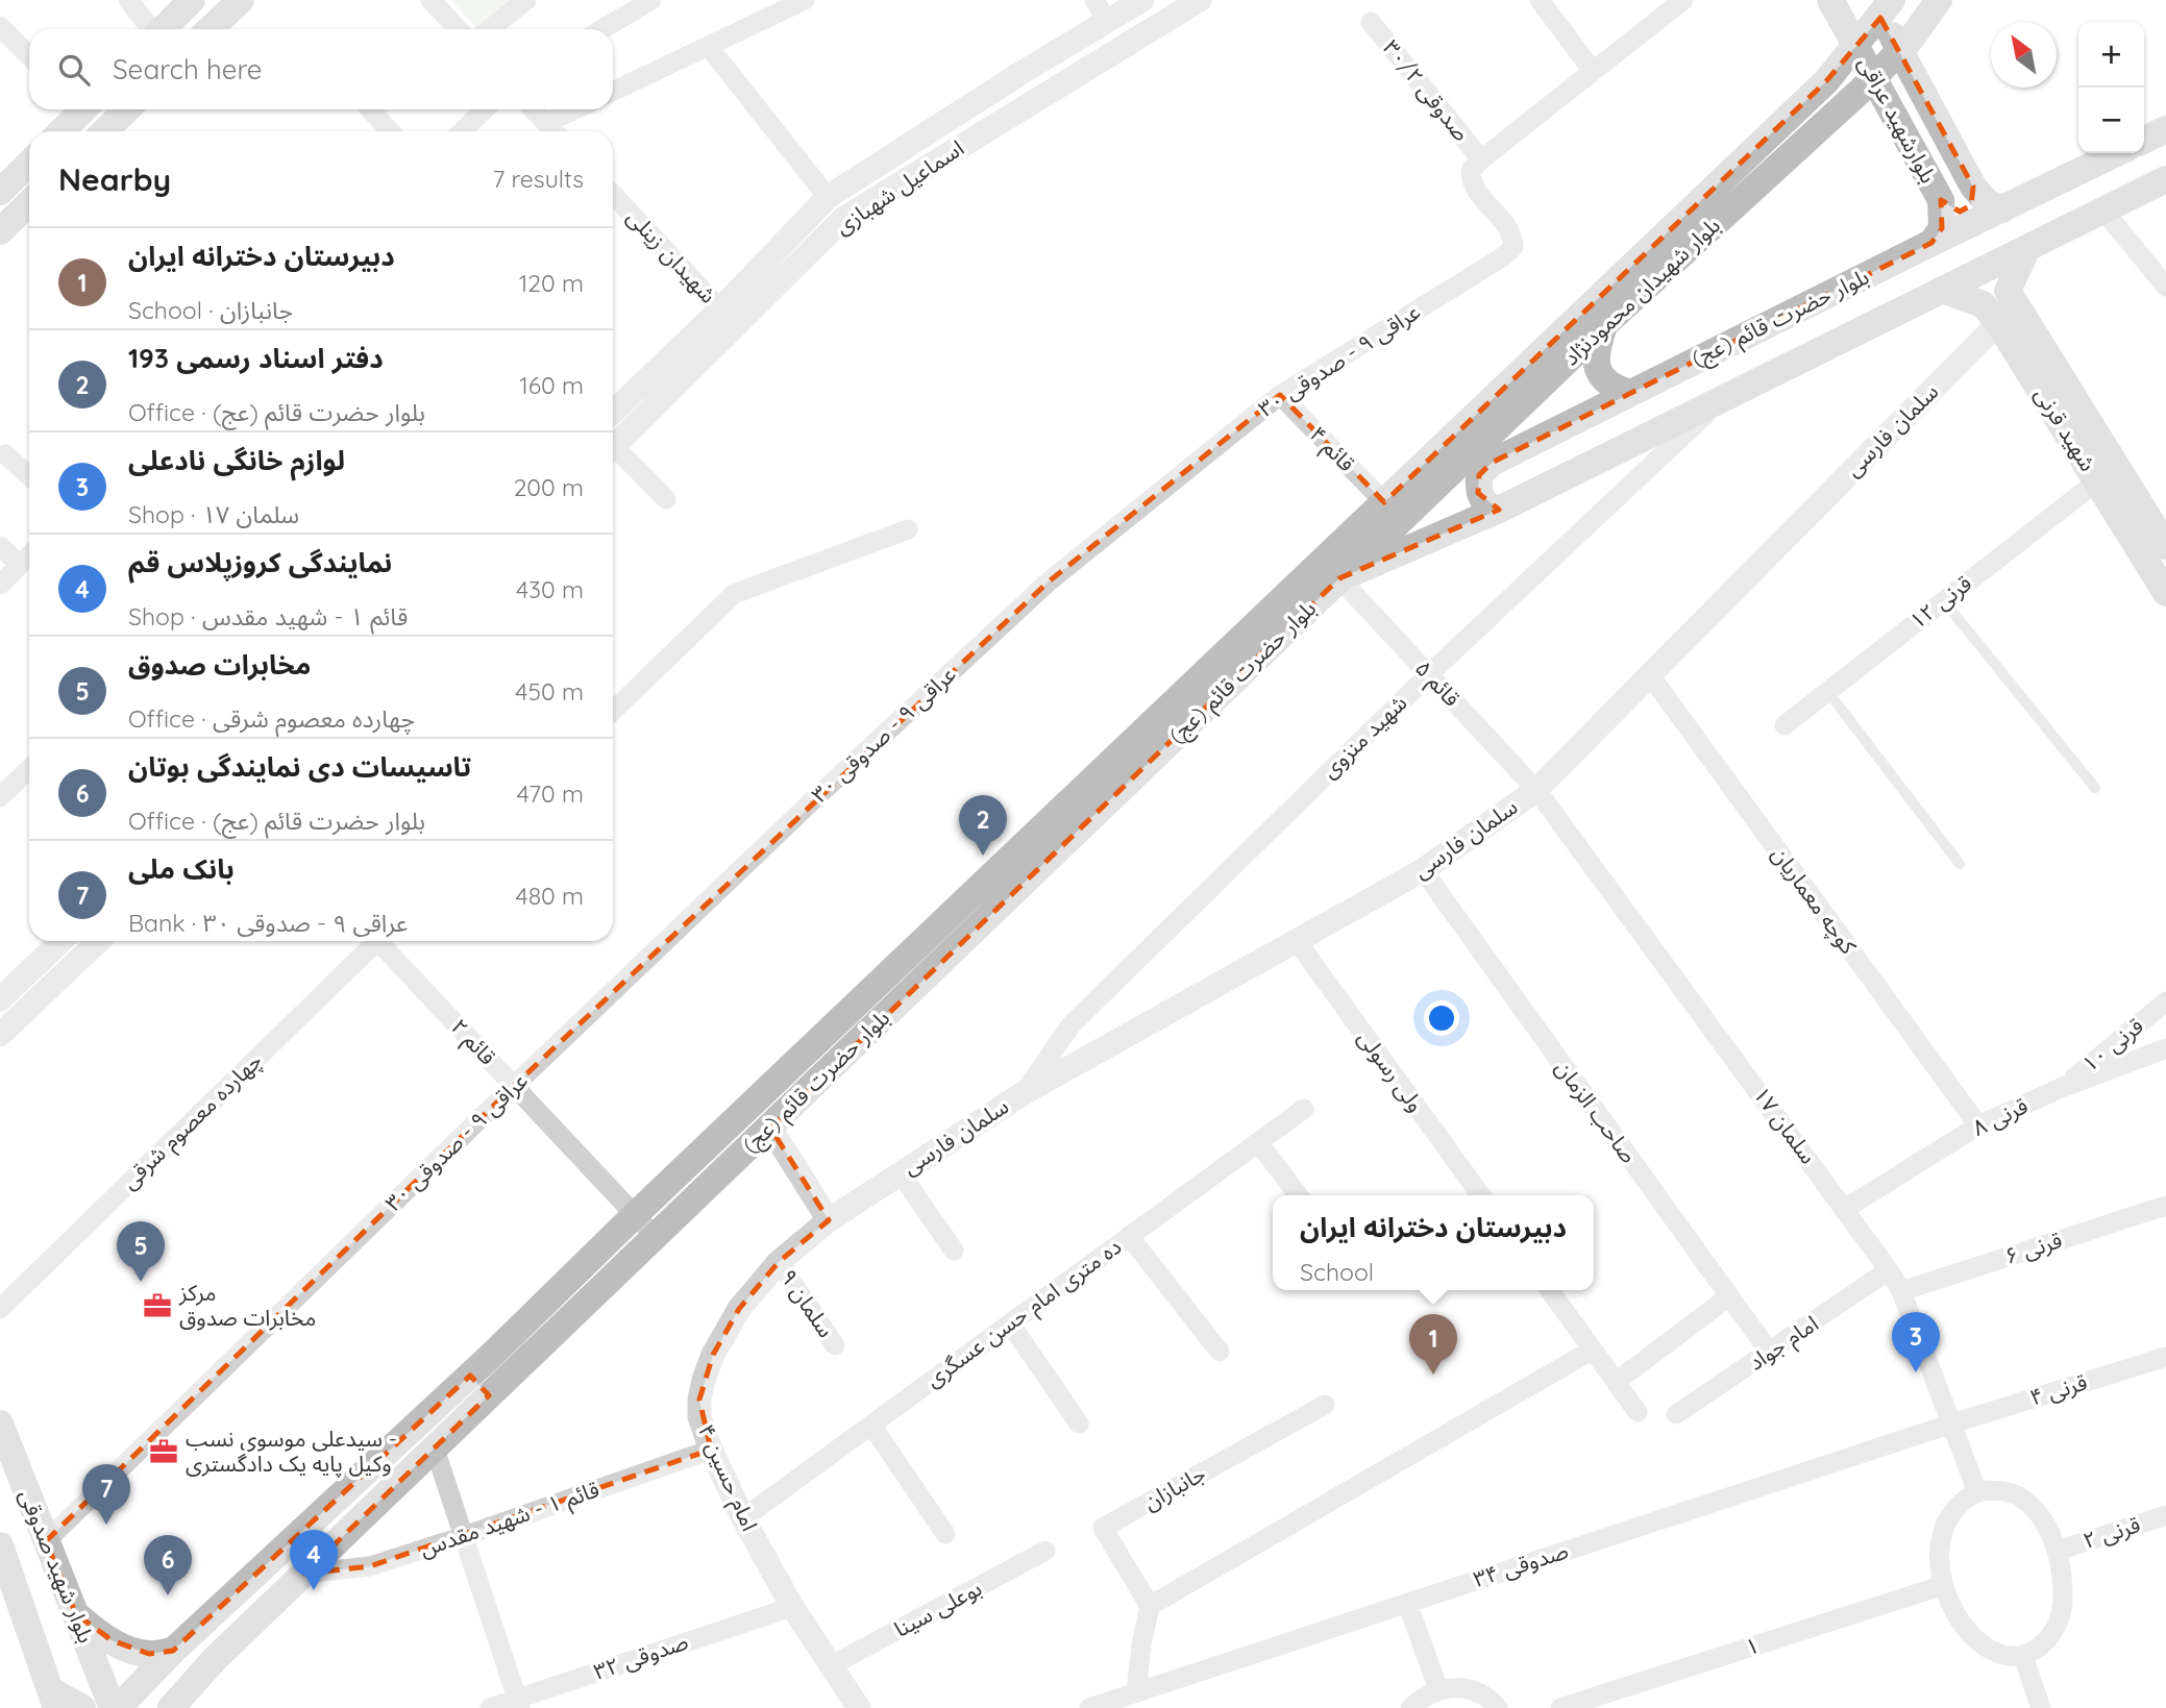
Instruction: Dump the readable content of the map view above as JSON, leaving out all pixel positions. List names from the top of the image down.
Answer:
{
  "streets": {
    "main road": [
      "بلوارشهید عراقی",
      "بلوار شهیدان محمودنژاد",
      "بلوار حضرت قائم (عج)",
      "شهید قرنی",
      "بلوار شهید صدوقی"
    ],
    "street": [
      "صدوقی ۳۰/۲",
      "اسماعیل شهبازی",
      "شهیدان زینلی",
      "عراقی ۹ - صدوقی ۳۰",
      "سلمان فارسی",
      "قائم ۴",
      "قرنی ۱۲",
      "قائم ۵",
      "شهید منزوی",
      "کوچه معماریان",
      "قائم ۲",
      "قرنی ۱۰",
      "ولی رسولی",
      "صاحب الزمان",
      "قرنی ۸",
      "چهارده معصوم شرقی",
      "سلمان ۱۷",
      "قرنی ۶",
      "سلمان ۹",
      "ده متری امام حسن عسگری",
      "امام جواد",
      "قرنی ۴",
      "امام حسین ۴",
      "جانبازان",
      "قائم ۱ - شهید مقدس",
      "قرنی ۲",
      "صدوقی ۳۴",
      "بوعلی سینا",
      "۱",
      "صدوقی ۳۲"
    ]
  },
  "crossings": [
    ["صدوقی ۳۰/۲", "عراقی ۹ - صدوقی ۳۰"],
    ["بلوارشهید عراقی", "بلوار شهیدان محمودنژاد"],
    ["بلوارشهید عراقی", "بلوار حضرت قائم (عج)"],
    ["اسماعیل شهبازی", "شهیدان زینلی"],
    ["بلوار شهیدان محمودنژاد", "بلوار حضرت قائم (عج)"],
    ["بلوار شهیدان محمودنژاد", "قائم ۴"],
    ["بلوار شهیدان محمودنژاد", "قائم ۵"],
    ["بلوار حضرت قائم (عج)", "قائم ۵"],
    ["بلوار حضرت قائم (عج)", "شهید منزوی"],
    ["بلوار حضرت قائم (عج)", "قائم ۲"],
    ["بلوار حضرت قائم (عج)", "قائم ۱ - شهید مقدس"],
    ["بلوار حضرت قائم (عج)", "بلوار شهید صدوقی"],
    ["عراقی ۹ - صدوقی ۳۰", "قائم ۴"],
    ["عراقی ۹ - صدوقی ۳۰", "قائم ۲"],
    ["عراقی ۹ - صدوقی ۳۰", "بلوار شهید صدوقی"],
    ["شهید قرنی", "سلمان فارسی"],
    ["شهید قرنی", "قرنی ۱۲"],
    ["سلمان فارسی", "قائم ۵"],
    ["سلمان فارسی", "شهید منزوی"],
    ["سلمان فارسی", "کوچه معماریان"],
    ["سلمان فارسی", "ولی رسولی"],
    ["سلمان فارسی", "صاحب الزمان"],
    ["سلمان فارسی", "سلمان ۱۷"],
    ["سلمان فارسی", "امام حسین ۴"],
    ["قائم ۵", "شهید منزوی"],
    ["قائم ۵", "سلمان ۱۷"],
    ["کوچه معماریان", "قرنی ۸"],
    ["قرنی ۱۰", "قرنی ۸"],
    ["صاحب الزمان", "امام جواد"],
    ["قرنی ۸", "سلمان ۱۷"],
    ["سلمان ۱۷", "قرنی ۶"],
    ["سلمان ۱۷", "امام جواد"],
    ["سلمان ۱۷", "قرنی ۴"],
    ["سلمان ۱۷", "قرنی ۲"],
    ["سلمان ۱۷", "صدوقی ۳۴"],
    ["سلمان ۱۷", "۱"],
    ["سلمان ۹", "امام حسین ۴"],
    ["ده متری امام حسن عسگری", "امام حسین ۴"],
    ["قرنی ۴", "صدوقی ۳۴"],
    ["امام حسین ۴", "قائم ۱ - شهید مقدس"],
    ["امام حسین ۴", "بوعلی سینا"],
    ["امام حسین ۴", "صدوقی ۳۲"],
    ["قرنی ۲", "۱"]
  ],
  "places": {
    "office": ["مرکز مخابرات صدوق", "سیدعلی موسوی نسب - وکیل پایه یک دادگستری"]
  },
  "north": "top left",
  "page": {
    "map_buttons": ["+", "−"],
    "search": "Search here",
    "heading": ["Nearby", "7 results"],
    "list": [
      {
        "mark": "1",
        "name": "دبیرستان دخترانه ایران",
        "note": "School · جانبازان",
        "value": "120 m"
      },
      {
        "mark": "2",
        "name": "دفتر اسناد رسمی 193",
        "note": "Office · بلوار حضرت قائم (عج)",
        "value": "160 m"
      },
      {
        "mark": "3",
        "name": "لوازم خانگی نادعلی",
        "note": "Shop · سلمان ۱۷",
        "value": "200 m"
      },
      {
        "mark": "4",
        "name": "نمایندگی کروزپلاس قم",
        "note": "Shop · قائم ۱ - شهید مقدس",
        "value": "430 m"
      },
      {
        "mark": "5",
        "name": "مخابرات صدوق",
        "note": "Office · چهارده معصوم شرقی",
        "value": "450 m"
      },
      {
        "mark": "6",
        "name": "تاسیسات دی نمایندگی بوتان",
        "note": "Office · بلوار حضرت قائم (عج)",
        "value": "470 m"
      },
      {
        "mark": "7",
        "name": "بانک ملی",
        "note": "Bank · عراقی ۹ - صدوقی ۳۰",
        "value": "480 m"
      }
    ],
    "pins": [
      "2",
      "5",
      "3",
      "1",
      "7",
      "4",
      "6"
    ],
    "popup": ["دبیرستان دخترانه ایران", "School"]
  }
}
